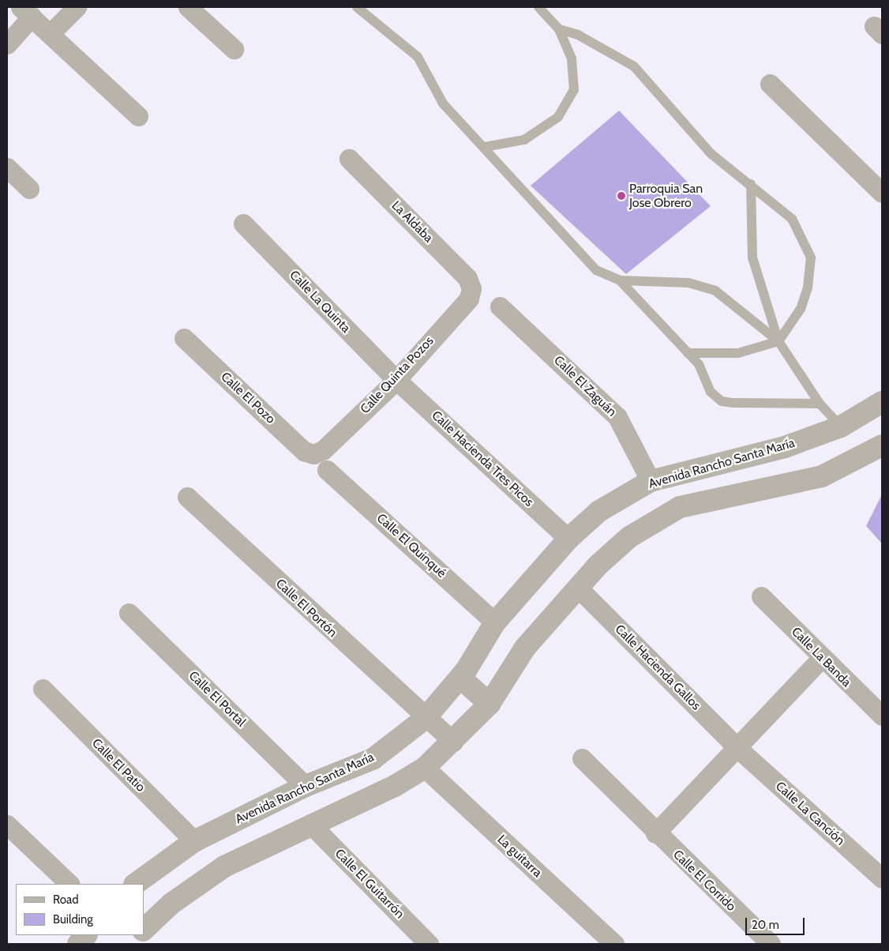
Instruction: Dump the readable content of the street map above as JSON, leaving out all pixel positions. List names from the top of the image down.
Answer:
{
  "streets": {
    "street": [
      "La Aldaba",
      "Calle La Quinta",
      "Calle Quinta Pozos",
      "Calle El Zaguán",
      "Calle El Pozo",
      "Calle Hacienda Tres Picos",
      "Avenida Rancho Santa María",
      "Calle El Quinqué",
      "Calle El Portón",
      "Calle La Banda",
      "Calle Hacienda Gallos",
      "Calle El Portal",
      "Calle El Patio",
      "Calle La Canción",
      "La guitarra",
      "Calle El Corrido",
      "Calle El Guitarrón"
    ]
  },
  "crossings": [
    ["La Aldaba", "Calle Quinta Pozos"],
    ["Calle La Quinta", "Calle Quinta Pozos"],
    ["Calle La Quinta", "Calle Hacienda Tres Picos"],
    ["Calle Quinta Pozos", "Calle El Pozo"],
    ["Calle Quinta Pozos", "Calle Hacienda Tres Picos"],
    ["Calle El Zaguán", "Avenida Rancho Santa María"],
    ["Calle Hacienda Tres Picos", "Avenida Rancho Santa María"],
    ["Avenida Rancho Santa María", "Calle El Quinqué"],
    ["Avenida Rancho Santa María", "Calle El Portón"],
    ["Avenida Rancho Santa María", "Calle El Portal"],
    ["Avenida Rancho Santa María", "Calle El Patio"],
    ["Calle Hacienda Gallos", "Calle La Canción"]
  ],
  "places": ["Parroquia San Jose Obrero"],
  "legend": ["Road", "Building"],
  "scale_bar": "20 m"
}
